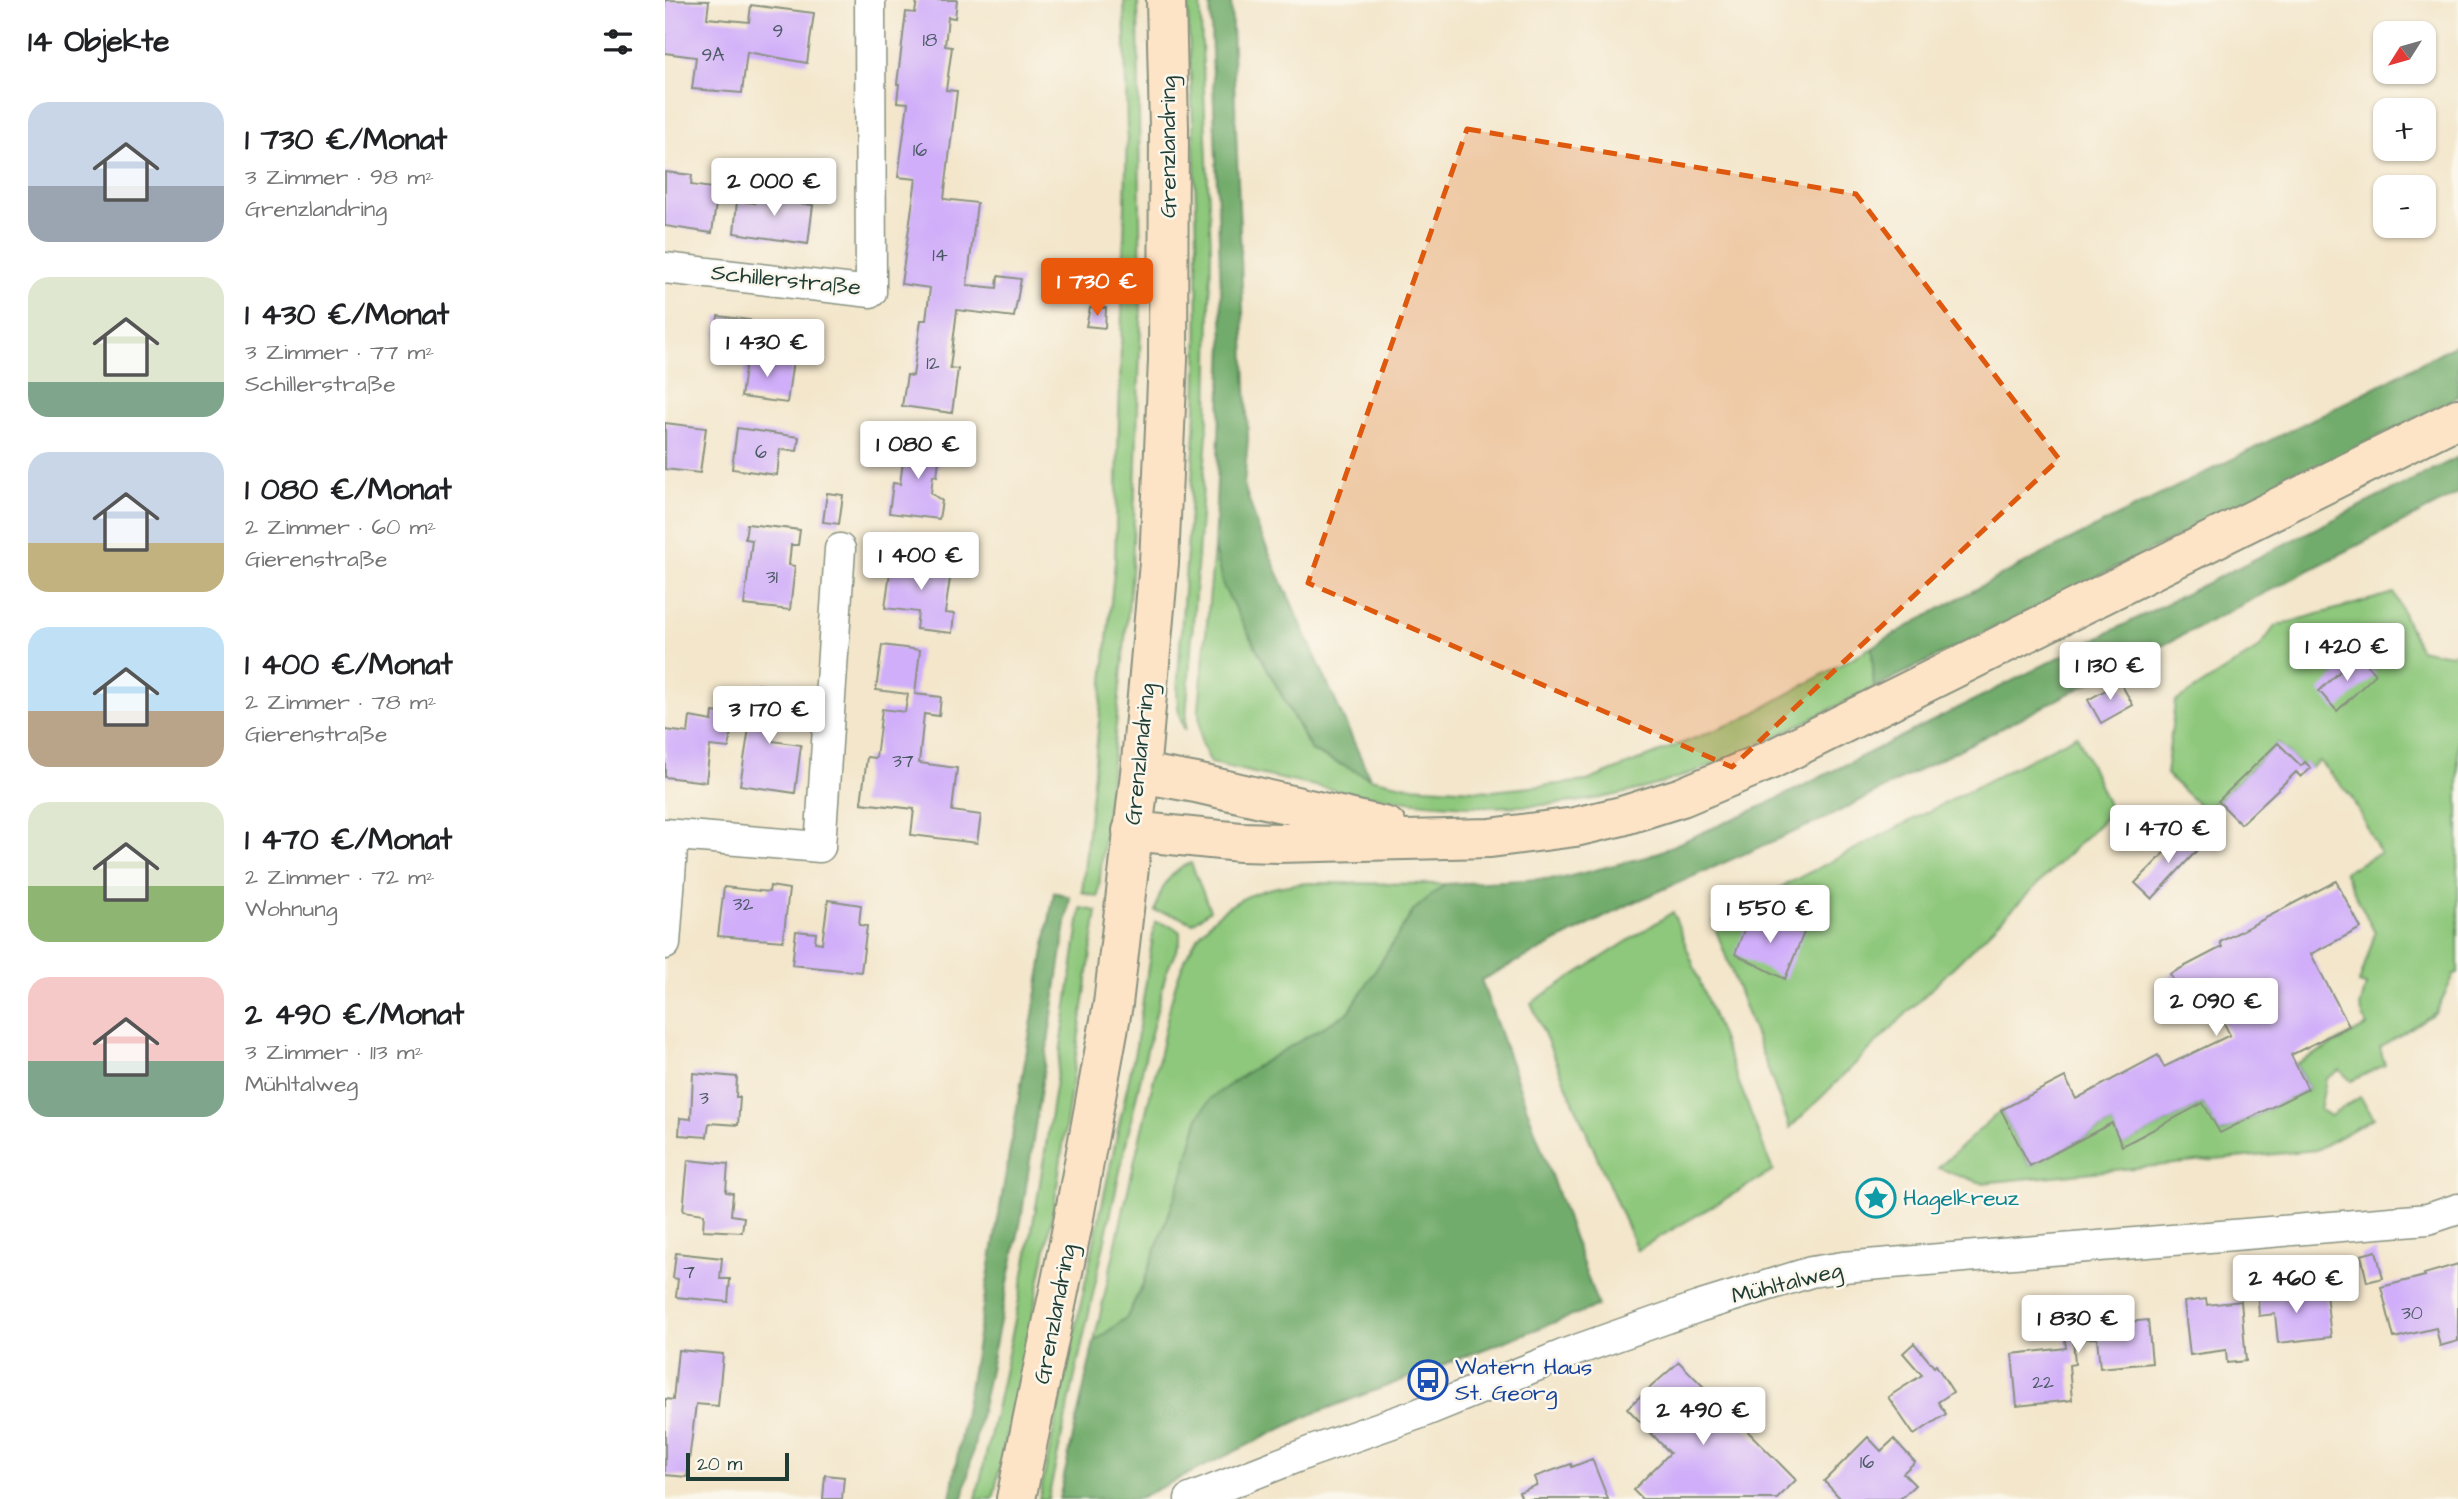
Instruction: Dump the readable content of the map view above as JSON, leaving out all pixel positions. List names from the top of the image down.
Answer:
{
  "streets": {
    "main road": ["Grenzlandring"],
    "street": ["Schillerstraße", "Mühltalweg"]
  },
  "places": {
    "place": ["Hagelkreuz"],
    "bus stop": ["Watern Haus St. Georg"]
  },
  "house_numbers": [
    "9",
    "18",
    "9A",
    "16",
    "14",
    "12",
    "6",
    "31",
    "37",
    "32",
    "3",
    "7",
    "30",
    "22",
    "16"
  ],
  "scale_bar": "20 m",
  "north": "bottom left",
  "page": {
    "heading": "14 Objekte",
    "map_buttons": ["+", "−"],
    "list": [
      {
        "name": "1 730 €/Monat",
        "note": "3 Zimmer · 98 m² · Grenzlandring"
      },
      {
        "name": "1 430 €/Monat",
        "note": "3 Zimmer · 77 m² · Schillerstraße"
      },
      {
        "name": "1 080 €/Monat",
        "note": "2 Zimmer · 60 m² · Gierenstraße"
      },
      {
        "name": "1 400 €/Monat",
        "note": "2 Zimmer · 78 m² · Gierenstraße"
      },
      {
        "name": "1 470 €/Monat",
        "note": "2 Zimmer · 72 m² · Wohnung"
      },
      {
        "name": "2 490 €/Monat",
        "note": "3 Zimmer · 113 m² · Mühltalweg"
      }
    ],
    "price": [
      "2 000 €",
      "1 730 €",
      "1 430 €",
      "1 080 €",
      "1 400 €",
      "1 420 €",
      "1 130 €",
      "3 170 €",
      "1 470 €",
      "1 550 €",
      "2 090 €",
      "2 460 €",
      "1 830 €",
      "2 490 €"
    ],
    "scale": "20 m"
  }
}
